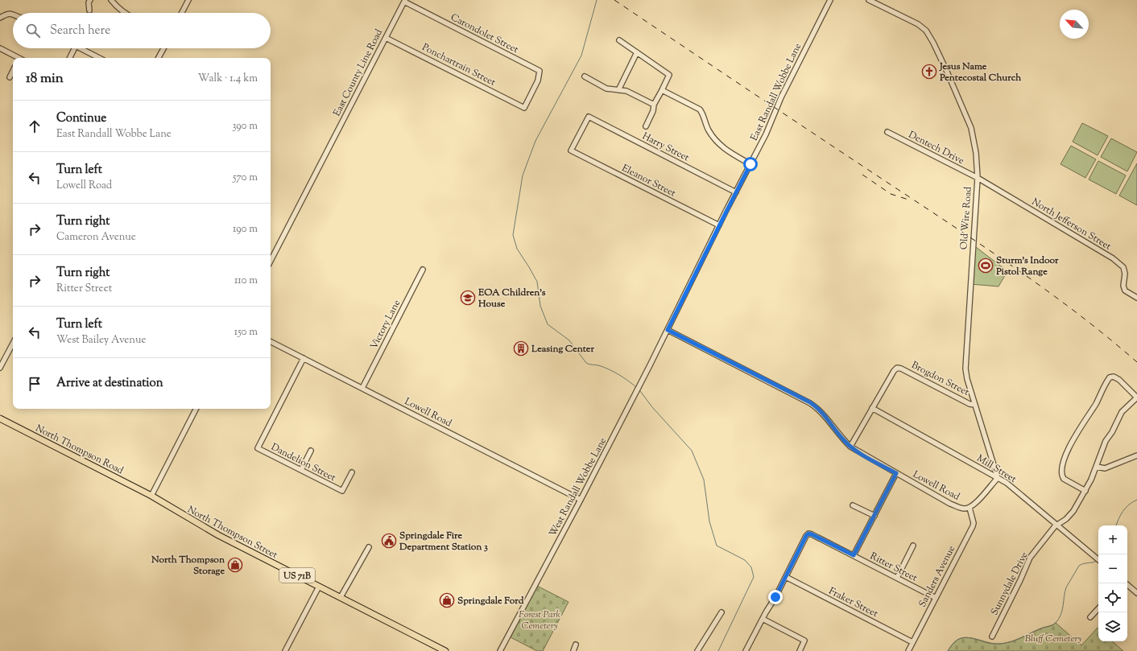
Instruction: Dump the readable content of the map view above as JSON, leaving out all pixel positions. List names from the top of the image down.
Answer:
{
  "streets": {
    "main road": ["North Thompson Road", "North Thompson Street", "US 71B"],
    "street": [
      "Carondolet Street",
      "Ponchartrain Street",
      "East County Line Road",
      "East Randall Wobbe Lane",
      "Harry Street",
      "Dentech Drive",
      "Eleanor Street",
      "Old Wire Road",
      "North Jefferson Street",
      "Victory Lane",
      "Brogdon Street",
      "Lowell Road",
      "Dandelion Street",
      "Mill Street",
      "West Randall Wobbe Lane",
      "Ritter Street",
      "Sanders Avenue",
      "Sunnydale Drive",
      "Fraker Street"
    ]
  },
  "crossings": [
    ["Carondolet Street", "Ponchartrain Street"],
    ["Carondolet Street", "East County Line Road"],
    ["Ponchartrain Street", "East County Line Road"],
    ["East Randall Wobbe Lane", "Harry Street"],
    ["East Randall Wobbe Lane", "Eleanor Street"],
    ["East Randall Wobbe Lane", "Lowell Road"],
    ["East Randall Wobbe Lane", "West Randall Wobbe Lane"],
    ["Harry Street", "Eleanor Street"],
    ["Dentech Drive", "Old Wire Road"],
    ["Dentech Drive", "North Jefferson Street"],
    ["Old Wire Road", "North Jefferson Street"],
    ["Old Wire Road", "Brogdon Street"],
    ["Old Wire Road", "Lowell Road"],
    ["Old Wire Road", "Mill Street"],
    ["Victory Lane", "Lowell Road"],
    ["Brogdon Street", "Mill Street"],
    ["Lowell Road", "Dandelion Street"],
    ["Lowell Road", "Mill Street"],
    ["Lowell Road", "West Randall Wobbe Lane"],
    ["Lowell Road", "Sanders Avenue"],
    ["North Thompson Road", "North Thompson Street"],
    ["Mill Street", "Sunnydale Drive"],
    ["Ritter Street", "Sanders Avenue"],
    ["Ritter Street", "Fraker Street"],
    ["Sanders Avenue", "Fraker Street"]
  ],
  "parks": ["Forest Park Cemetery", "Bluff Cemetery"],
  "places": {
    "church": ["Jesus Name Pentecostal Church"],
    "sports": ["Sturm's Indoor Pistol Range"],
    "school or university": ["EOA Children’s House"],
    "building": ["Leasing Center"],
    "public building": ["Springdale Fire Department Station 3"],
    "shop": ["North Thompson Storage", "Springdale Ford"]
  },
  "north": "top left",
  "page": {
    "search": "Search here",
    "heading": ["18 min", "Walk · 1.4 km"],
    "list": [
      ["Continue", "East Randall Wobbe Lane", "390 m"],
      ["Turn left", "Lowell Road", "570 m"],
      ["Turn right", "Cameron Avenue", "190 m"],
      ["Turn right", "Ritter Street", "110 m"],
      ["Turn left", "West Bailey Avenue", "150 m"],
      "Arrive at destination"
    ],
    "map_buttons": ["+", "−"]
  }
}
